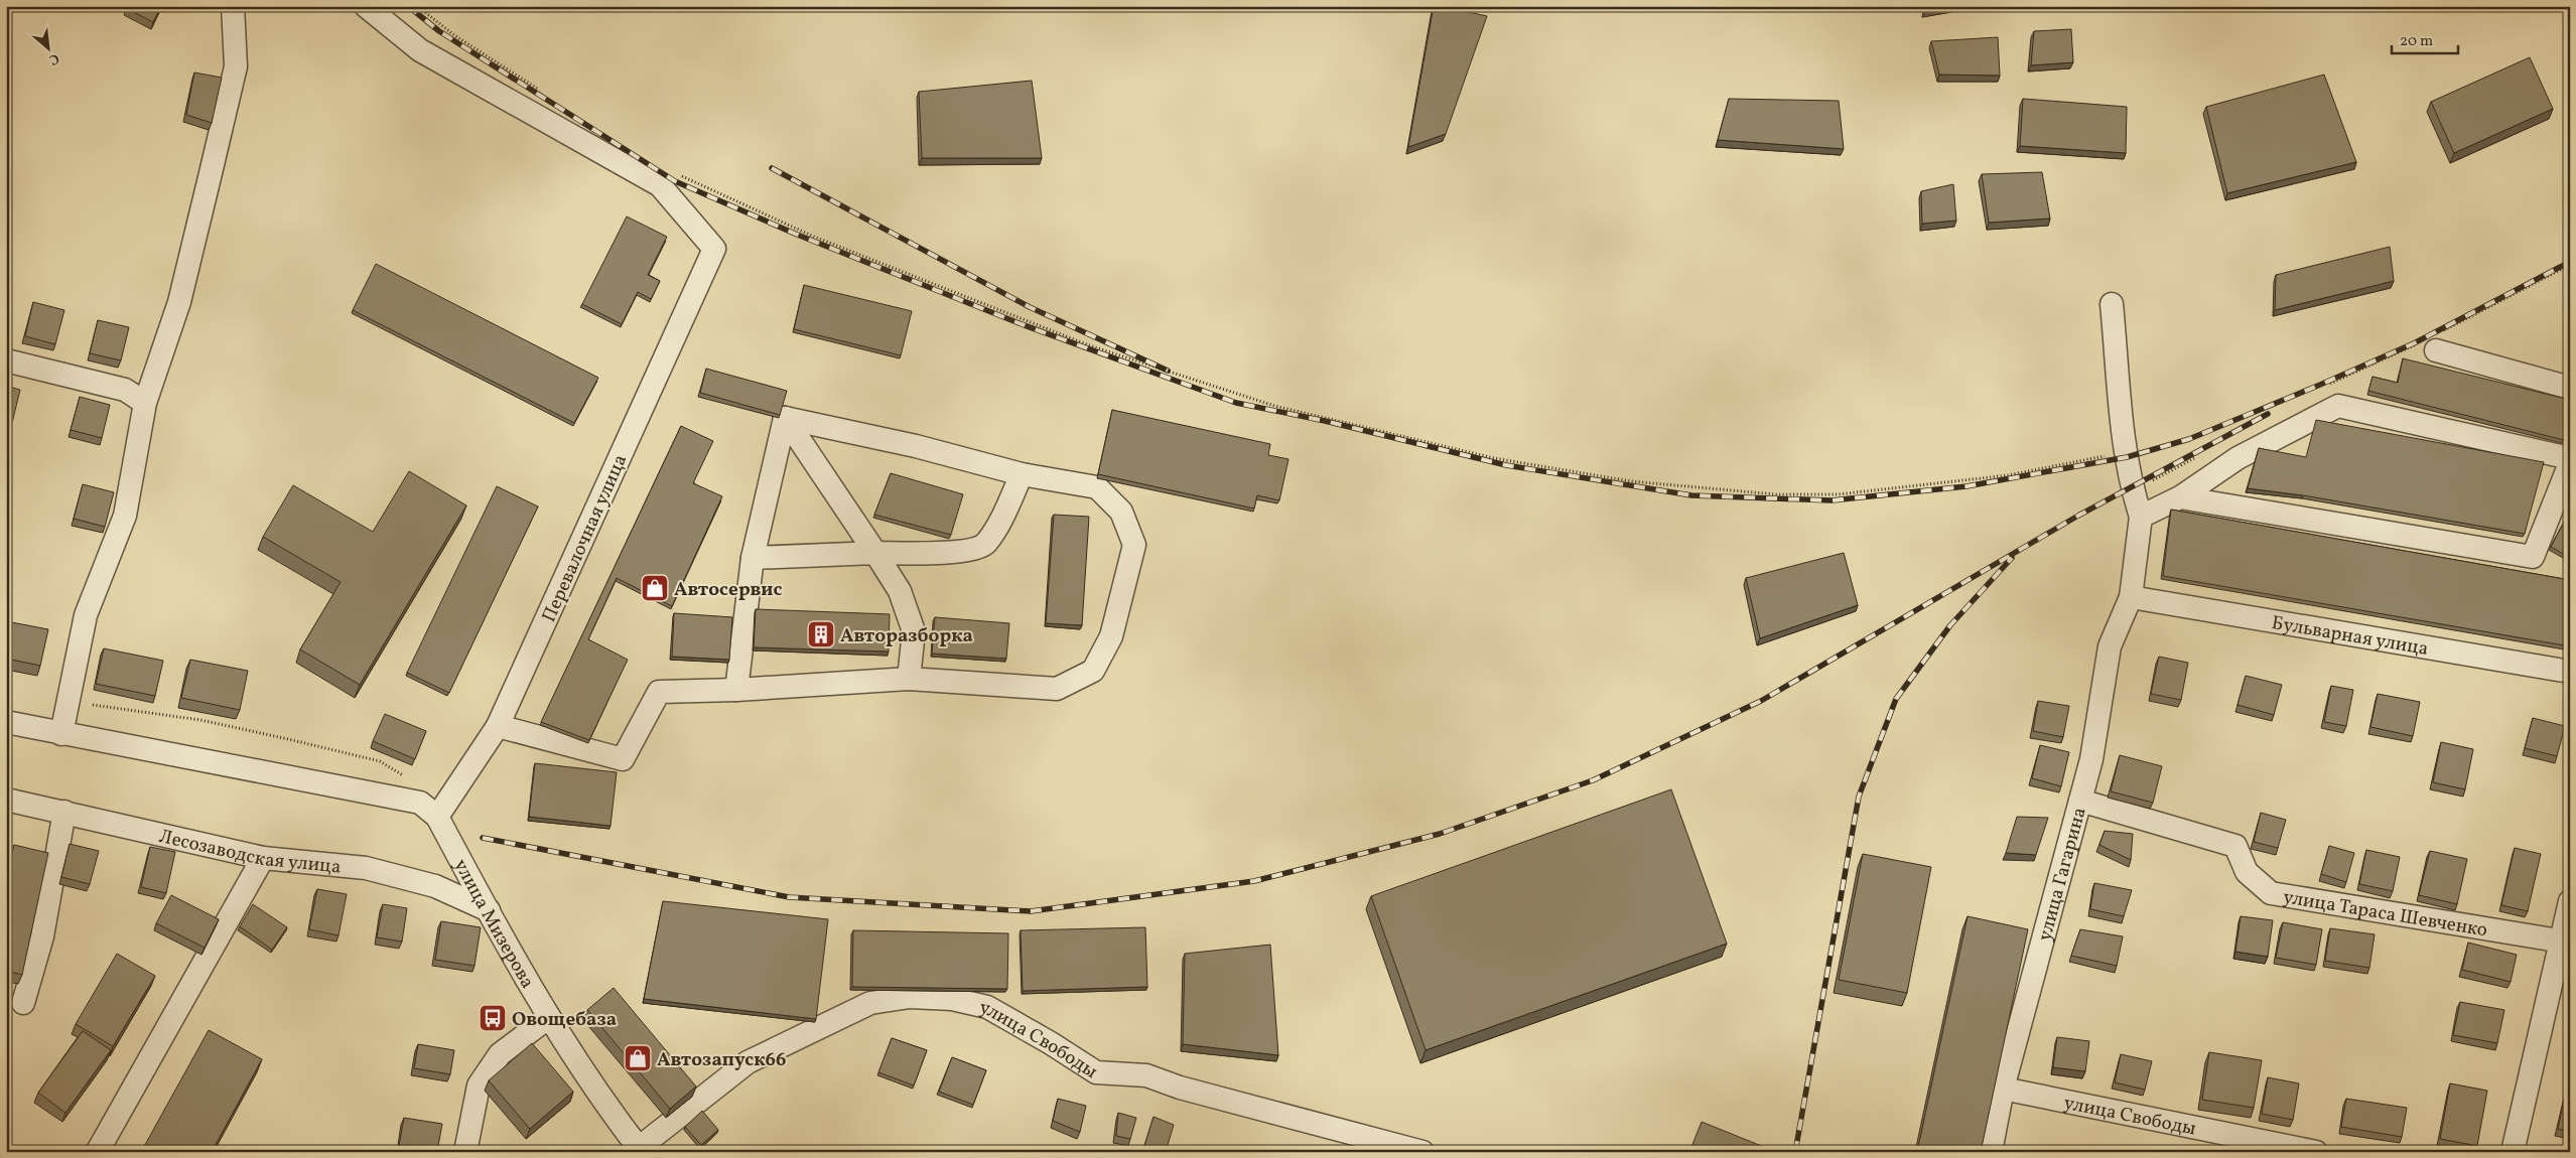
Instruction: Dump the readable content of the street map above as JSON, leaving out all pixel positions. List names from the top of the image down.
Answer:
{
  "streets": {
    "street": [
      "Перевалочная улица",
      "Бульварная улица",
      "Лесозаводская улица",
      "улица Гагарина",
      "улица Тараса Шевченко",
      "улица Мизерова",
      "улица Свободы"
    ]
  },
  "crossings": [
    ["Перевалочная улица", "улица Мизерова"],
    ["Бульварная улица", "улица Гагарина"],
    ["Лесозаводская улица", "улица Мизерова"],
    ["улица Гагарина", "улица Тараса Шевченко"],
    ["улица Гагарина", "улица Свободы"],
    ["улица Мизерова", "улица Свободы"]
  ],
  "places": {
    "shop": ["Автосервис", "Автозапуск66"],
    "building": ["Авторазборка"],
    "bus stop": ["Овощебаза"]
  },
  "scale_bar": "20 m",
  "north": "bottom right"
}
